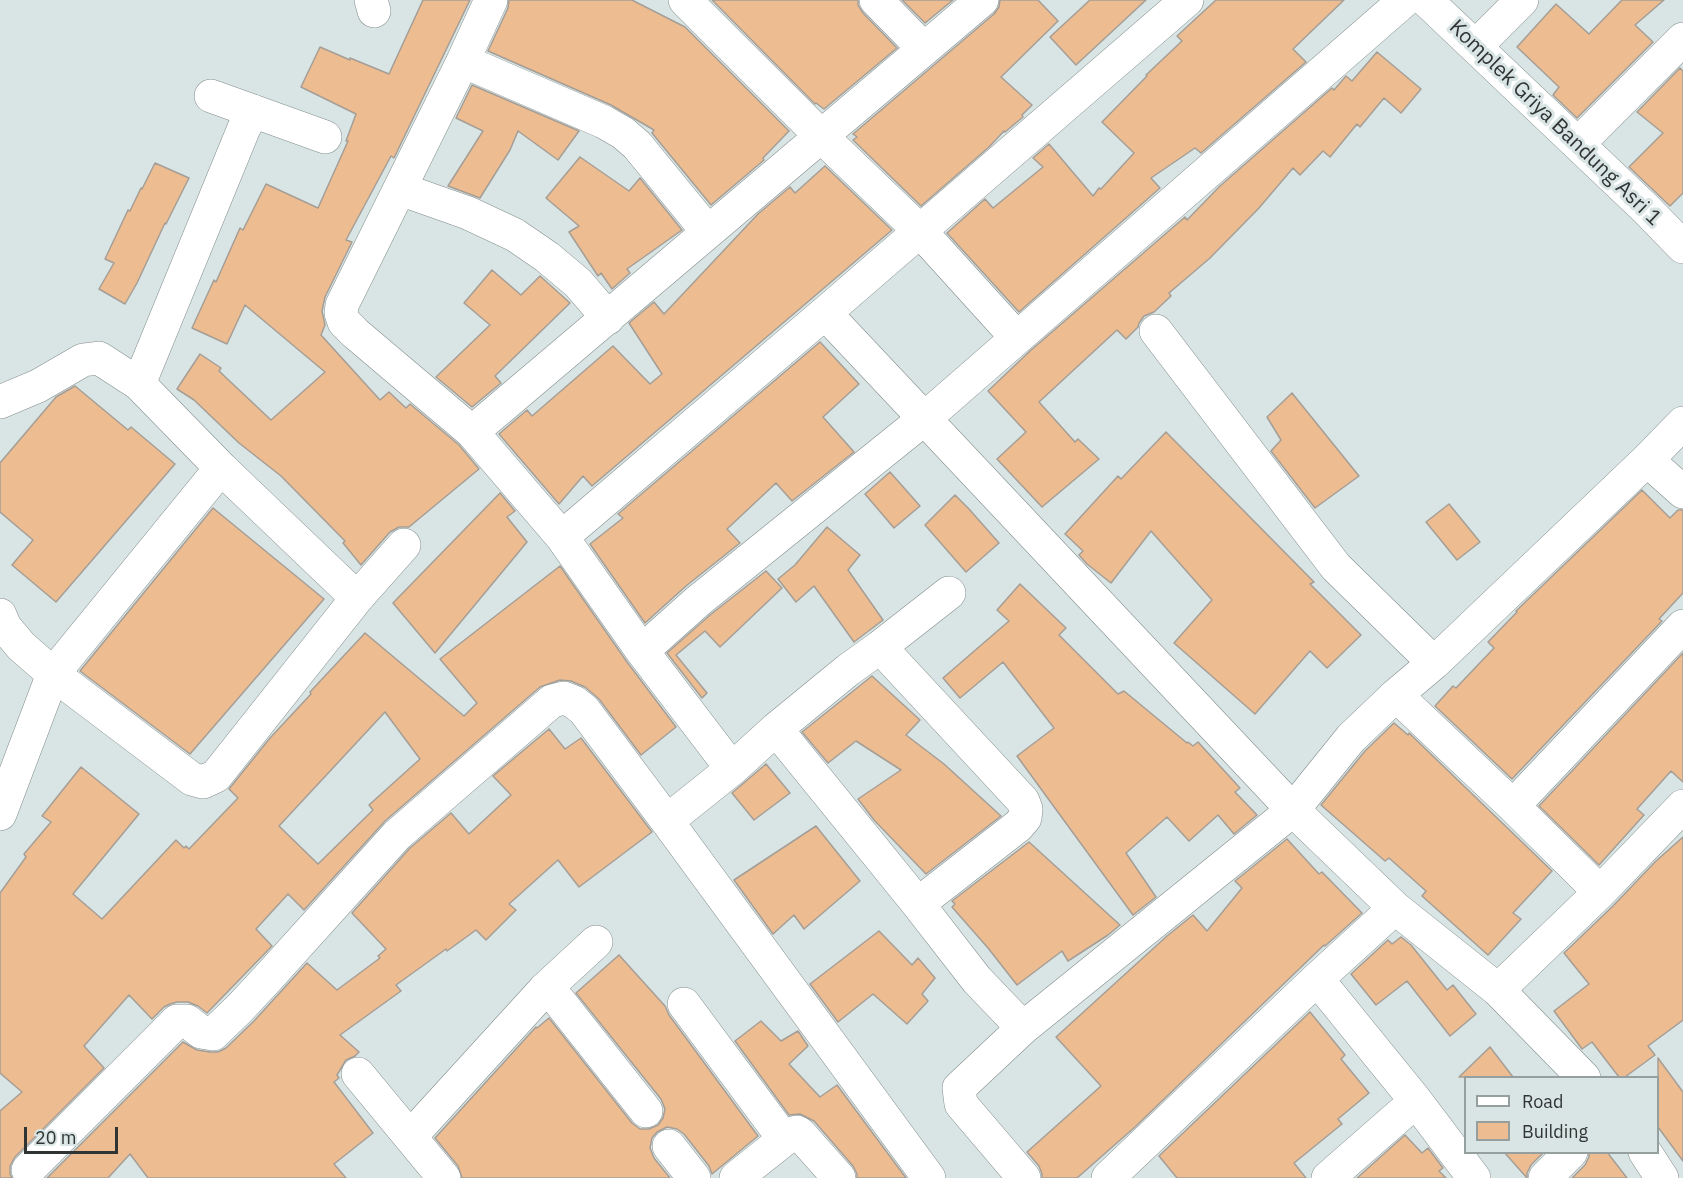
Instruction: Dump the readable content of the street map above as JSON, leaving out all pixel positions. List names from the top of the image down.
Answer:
{
  "streets": {
    "street": ["Komplek Griya Bandung Asri 1"]
  },
  "legend": ["Road", "Building"],
  "scale_bar": "20 m"
}
